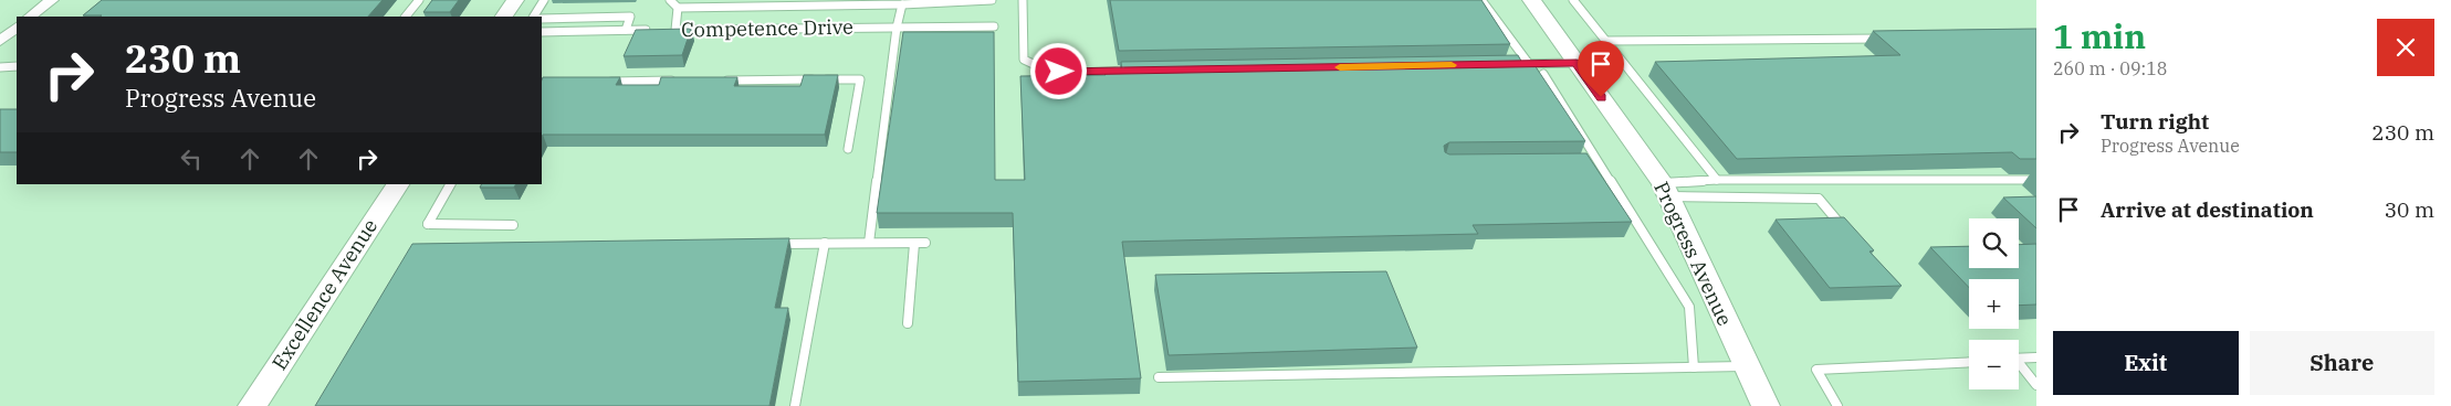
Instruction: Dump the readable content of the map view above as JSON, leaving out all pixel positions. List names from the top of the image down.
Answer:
{
  "streets": {
    "street": ["Progress Avenue", "Excellence Avenue"],
    "lane": ["Competence Drive"]
  },
  "page": {
    "heading": ["1 min", "260 m · 09:18"],
    "turn": ["230 m", "Progress Avenue"],
    "list": [
      {
        "name": "Turn right",
        "note": "Progress Avenue",
        "value": "230 m"
      },
      {
        "name": "Arrive at destination",
        "value": "30 m"
      }
    ],
    "map_buttons": ["+", "−"],
    "buttons": ["Exit", "Share"]
  }
}
